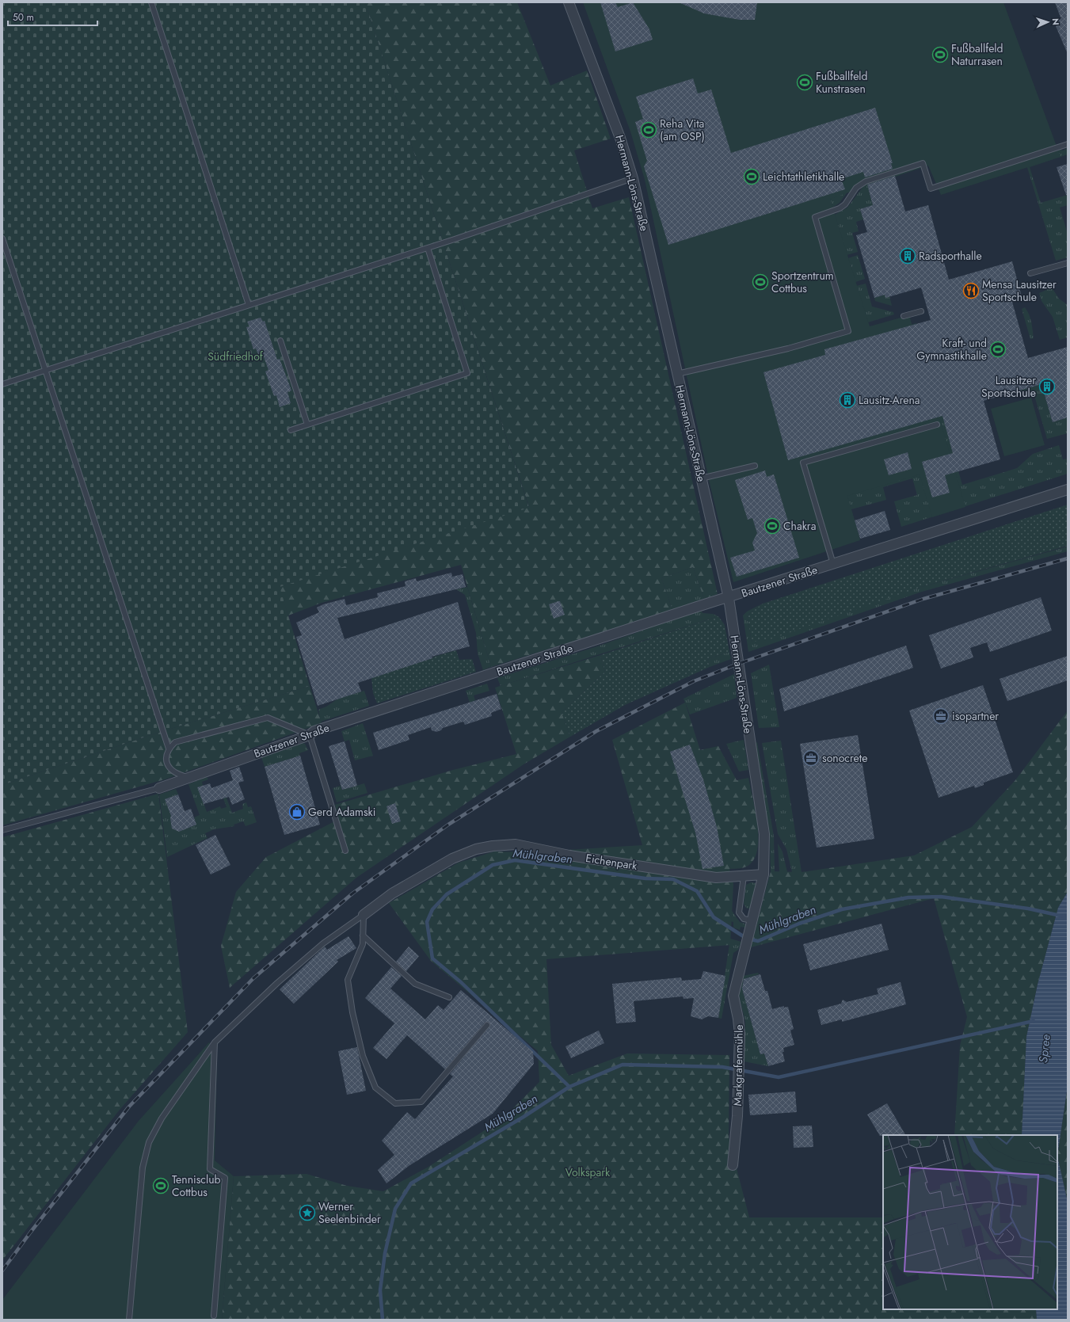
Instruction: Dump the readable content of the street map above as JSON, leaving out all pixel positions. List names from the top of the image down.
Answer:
{
  "streets": {
    "street": [
      "Hermann-Löns-Straße",
      "Bautzener Straße",
      "Eichenpark",
      "Markgrafenmühle"
    ]
  },
  "crossings": [
    ["Hermann-Löns-Straße", "Bautzener Straße"],
    ["Hermann-Löns-Straße", "Eichenpark"],
    ["Hermann-Löns-Straße", "Markgrafenmühle"],
    ["Eichenpark", "Markgrafenmühle"]
  ],
  "water": ["Mühlgraben", "Spree"],
  "parks": ["Südfriedhof", "Volkspark"],
  "places": {
    "sports": [
      "Fußballfeld Naturrasen",
      "Fußballfeld Kunstrasen",
      "Reha Vita (am OSP)",
      "Leichtathletikhalle",
      "Sportzentrum Cottbus",
      "Kraft- und Gymnastikhalle",
      "Chakra",
      "Tennisclub Cottbus"
    ],
    "building": ["Radsporthalle", "Lausitzer Sportschule", "Lausitz-Arena"],
    "restaurant": ["Mensa Lausitzer Sportschule"],
    "office": ["isopartner", "sonocrete"],
    "shop": ["Gerd Adamski"],
    "place": ["Werner Seelenbinder"]
  },
  "scale_bar": "50 m",
  "north": "right"
}
